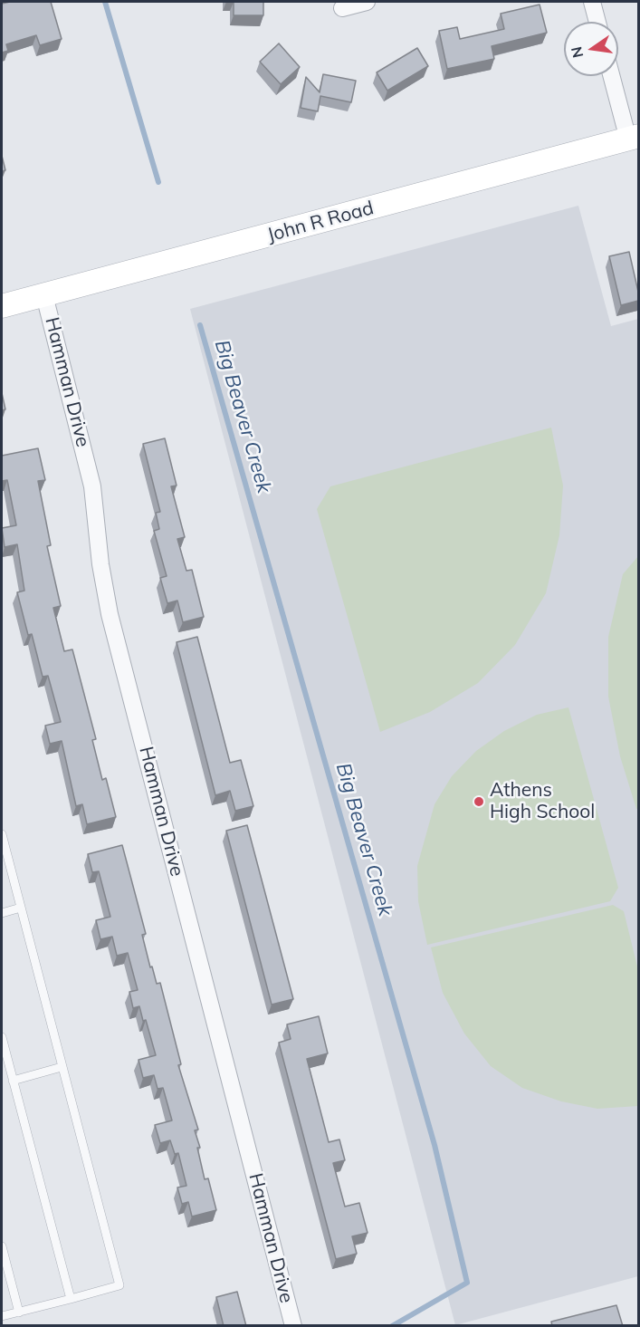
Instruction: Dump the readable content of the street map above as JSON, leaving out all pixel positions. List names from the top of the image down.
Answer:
{
  "streets": {
    "main road": ["John R Road"],
    "street": ["Hamman Drive"]
  },
  "crossings": [
    ["John R Road", "Hamman Drive"]
  ],
  "water": ["Big Beaver Creek"],
  "places": ["Athens High School"],
  "north": "left"
}
